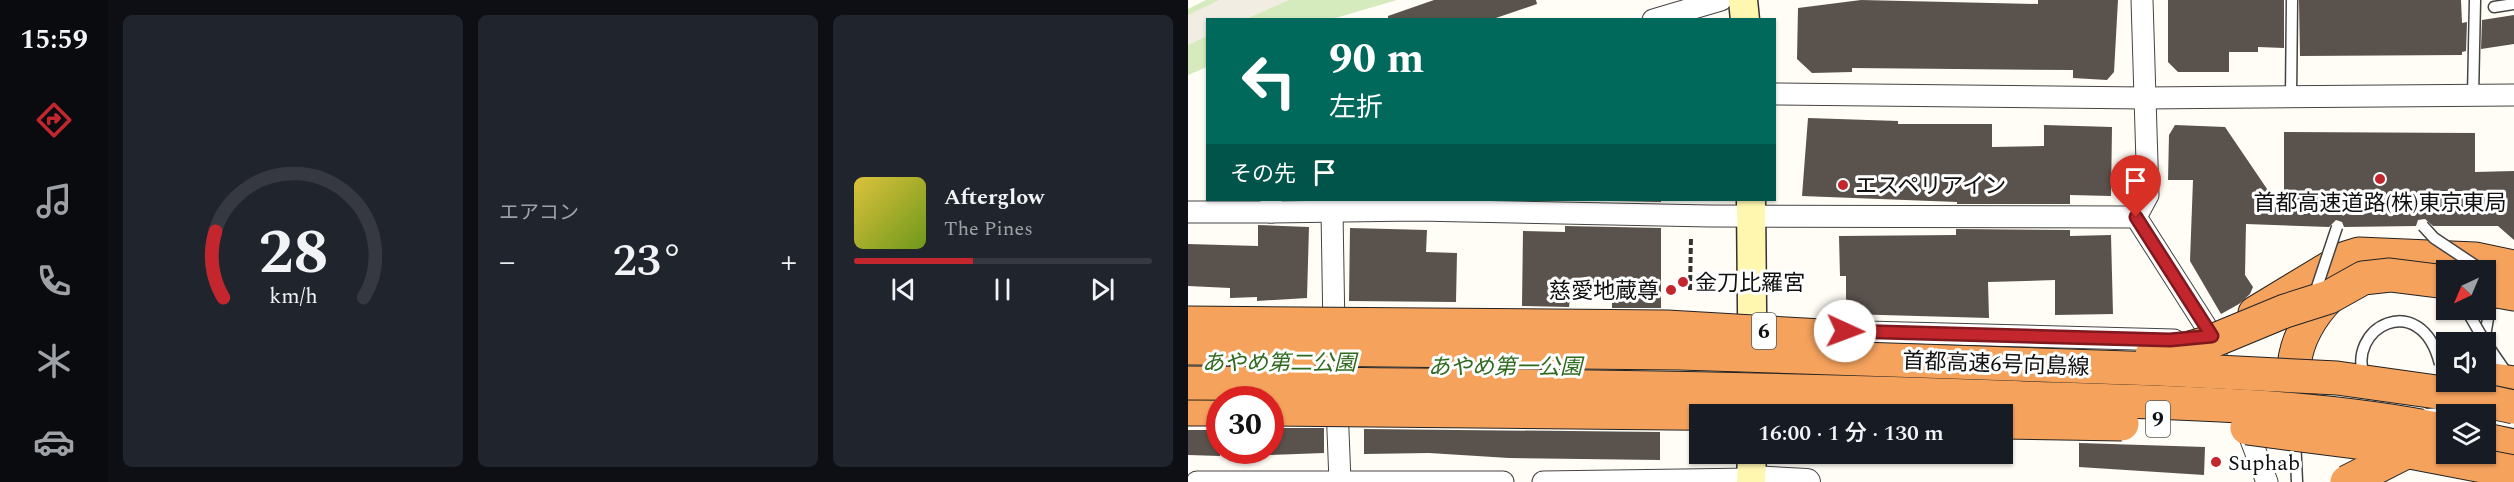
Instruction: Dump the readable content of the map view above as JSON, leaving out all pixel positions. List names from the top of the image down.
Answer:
{
  "streets": {
    "highway": ["6", "首都高速6号向島線", "9"]
  },
  "crossings": [
    ["首都高速6号向島線", "9"]
  ],
  "parks": ["あやめ第二公園", "あやめ第一公園"],
  "places": [
    "首都高速道路(株)東京東局",
    "エスペリアイン",
    "金刀比羅宮",
    "慈愛地蔵尊",
    "Suphab"
  ],
  "north": "bottom left",
  "page": {
    "tabs": "15:59",
    "tile": "エアコン",
    "turn": ["90 m", "左折"],
    "then": "その先",
    "song": ["Afterglow", "The Pines"],
    "heat": ["−", "23°", "+"],
    "limit": "30",
    "trip": "16:00 · 1 分 · 130 m",
    "gauge": ["28", "km/h"]
  }
}
